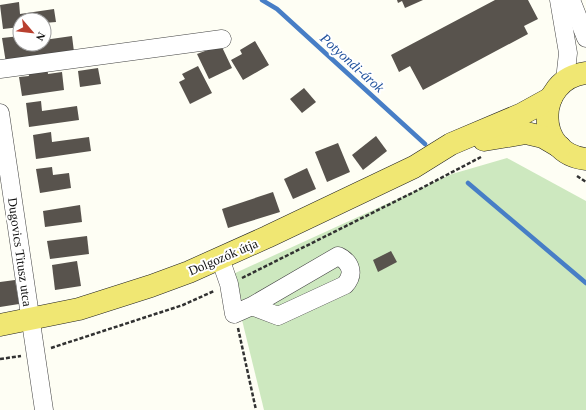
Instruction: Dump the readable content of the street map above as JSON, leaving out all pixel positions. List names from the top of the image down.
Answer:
{
  "streets": {
    "main road": ["Dolgozók útja"],
    "street": ["Dugovics Titusz utca"]
  },
  "crossings": [
    ["Dugovics Titusz utca", "Dolgozók útja"]
  ],
  "water": ["Potyondi-árok"],
  "north": "bottom right"
}
